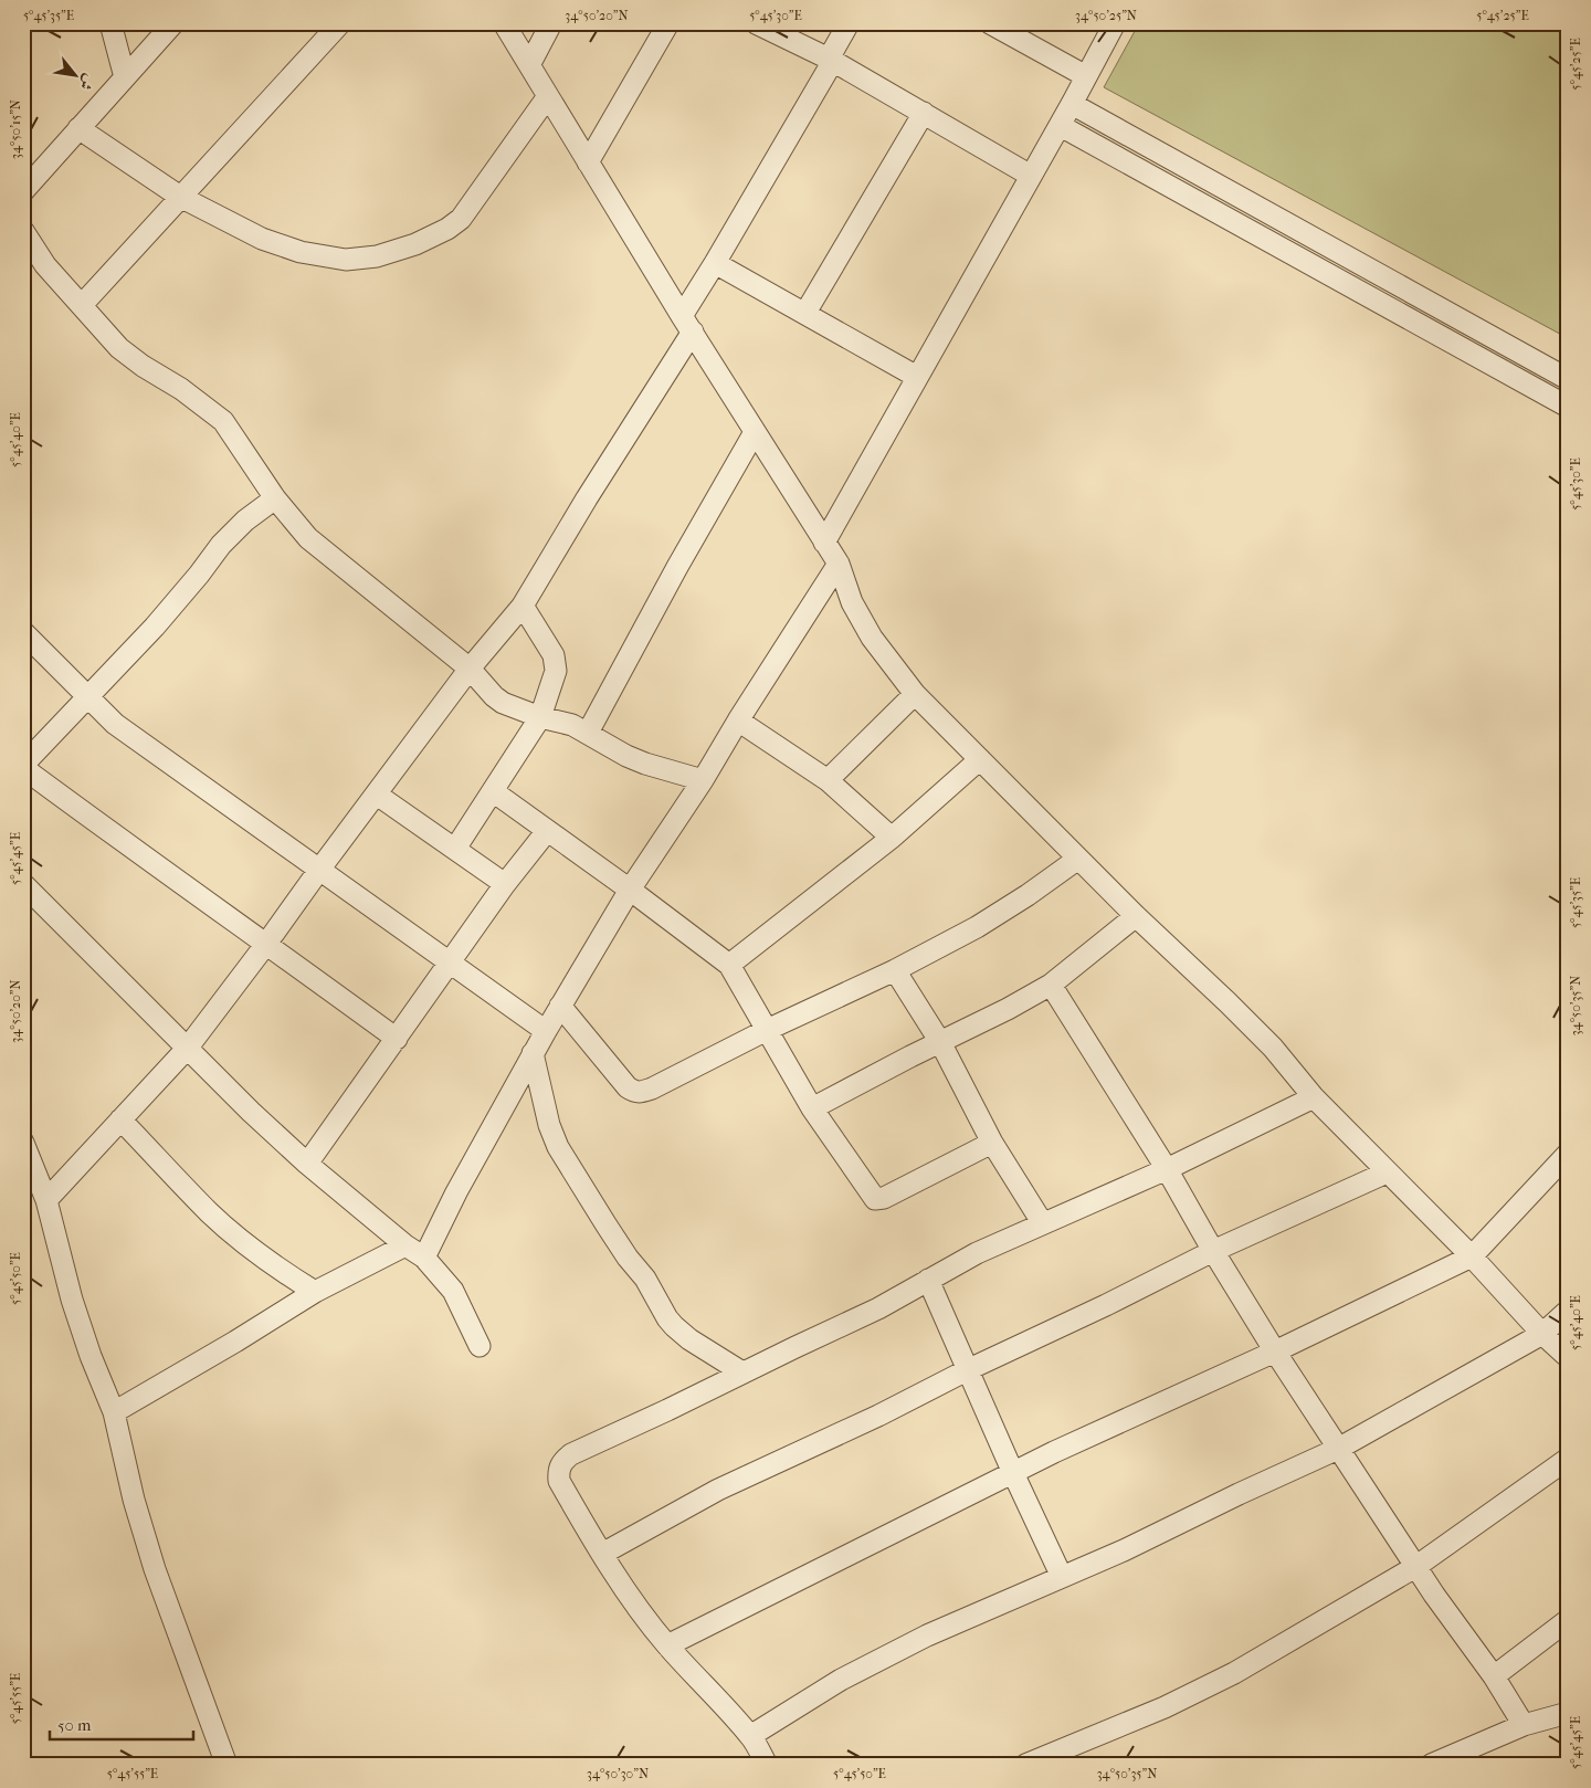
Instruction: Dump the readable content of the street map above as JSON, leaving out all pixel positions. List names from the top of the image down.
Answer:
{
  "scale_bar": "50 m",
  "north": "bottom right",
  "coordinates": [
    "5°45'35\"E",
    "34°50'20\"N",
    "5°45'30\"E",
    "34°50'25\"N",
    "5°45'25\"E",
    "34°50'15\"N",
    "5°45'40\"E",
    "5°45'45\"E",
    "34°50'35\"N",
    "5°45'50\"E",
    "5°45'55\"E",
    "34°50'30\"N"
  ]
}
